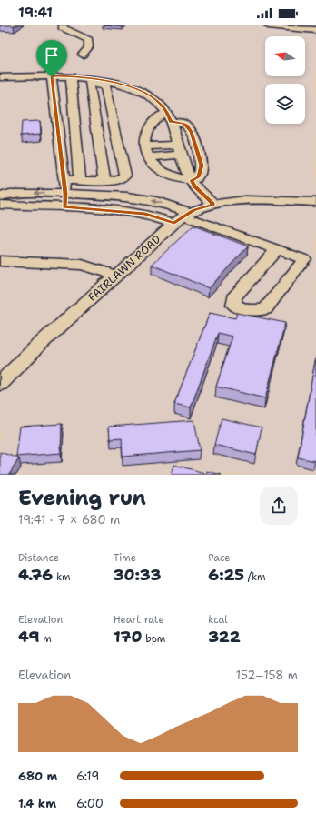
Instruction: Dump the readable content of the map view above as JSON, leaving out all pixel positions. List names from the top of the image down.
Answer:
{
  "streets": {
    "street": ["FAIRLAWN ROAD"]
  },
  "north": "left",
  "page": {
    "status": "19:41",
    "heading": ["Evening run", "19:41 · 7 × 680 m"],
    "stats": [
      ["Distance", "4.76 km"],
      ["Time", "30:33"],
      ["Pace", "6:25 /km"],
      ["Elevation", "49 m"],
      ["Heart rate", "170 bpm"],
      ["kcal", "322"]
    ],
    "chart": ["Elevation", "152–158 m"],
    "list": [
      {
        "name": "680 m",
        "note": "6:19"
      },
      {
        "name": "1.4 km",
        "note": "6:00"
      }
    ]
  }
}
